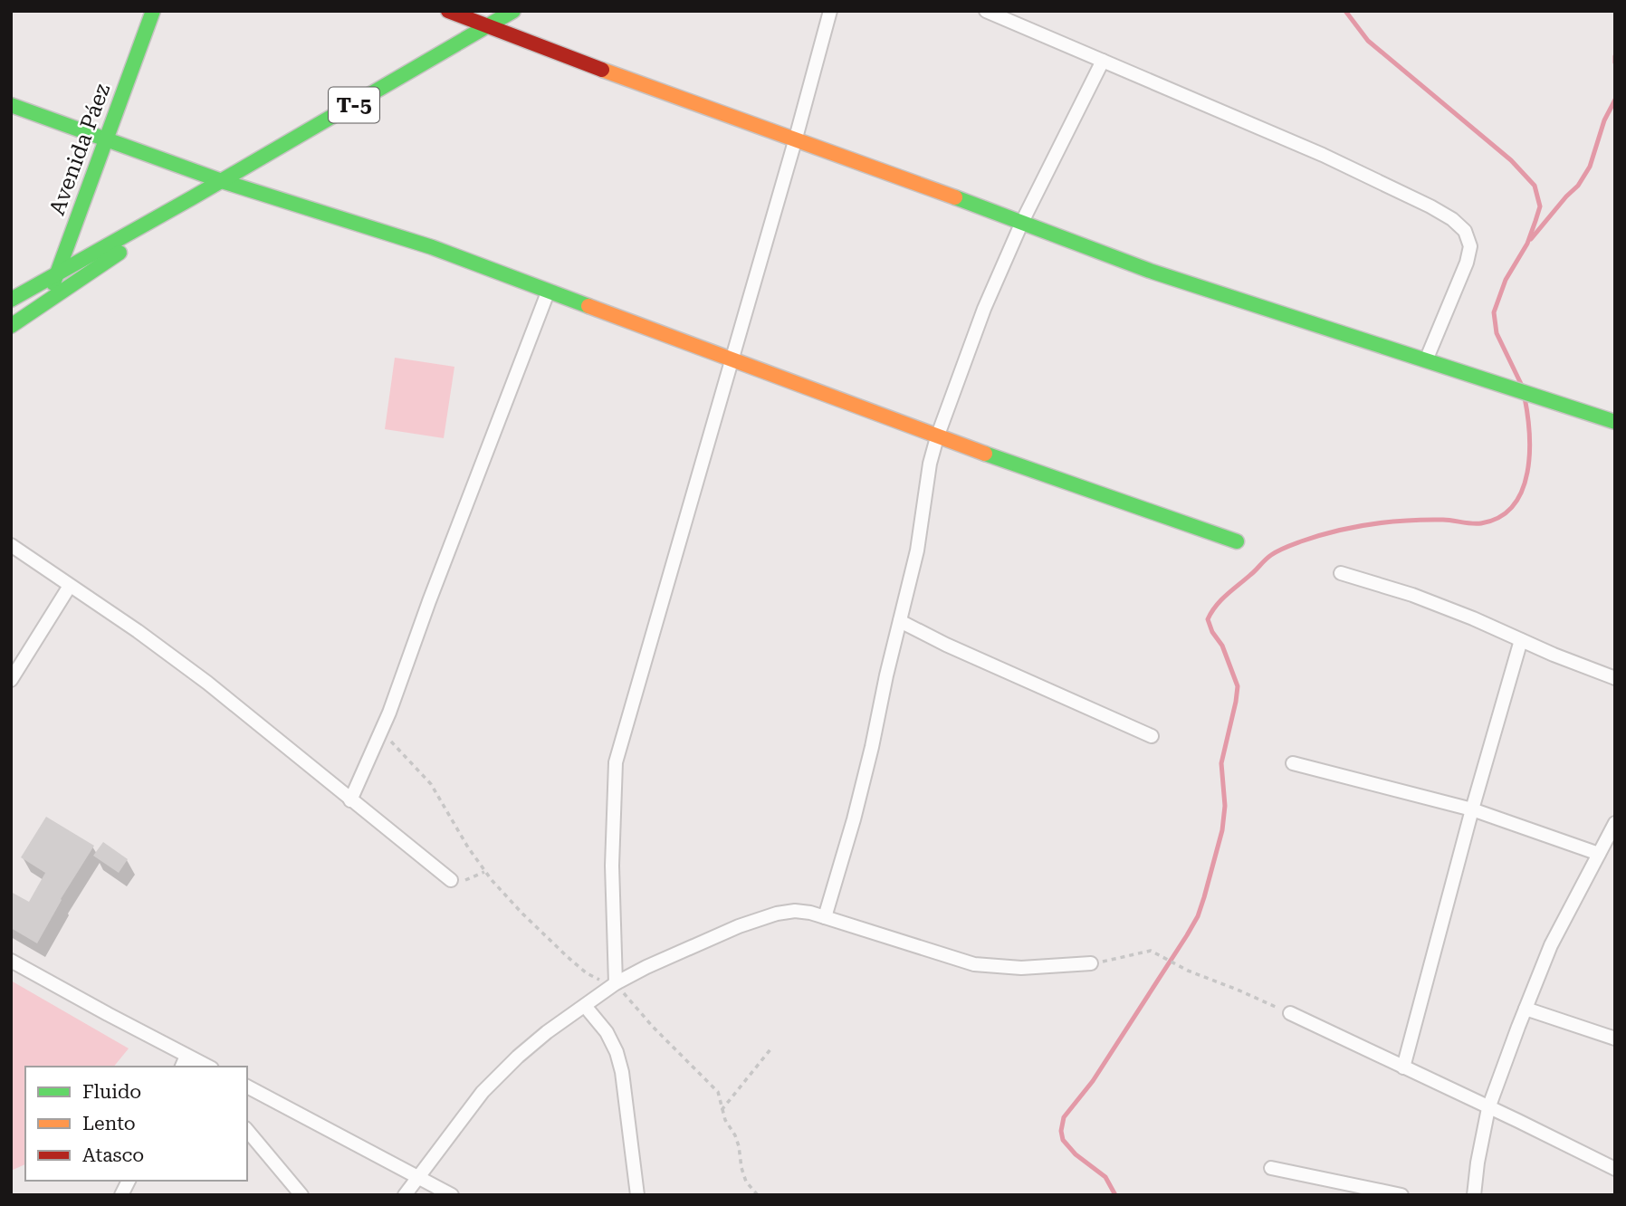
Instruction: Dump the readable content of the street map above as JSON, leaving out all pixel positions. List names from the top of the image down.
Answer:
{
  "streets": {
    "street": ["T-5", "Avenida Páez"]
  },
  "crossings": [
    ["T-5", "Avenida Páez"]
  ],
  "legend": ["Fluido", "Lento", "Atasco"]
}
